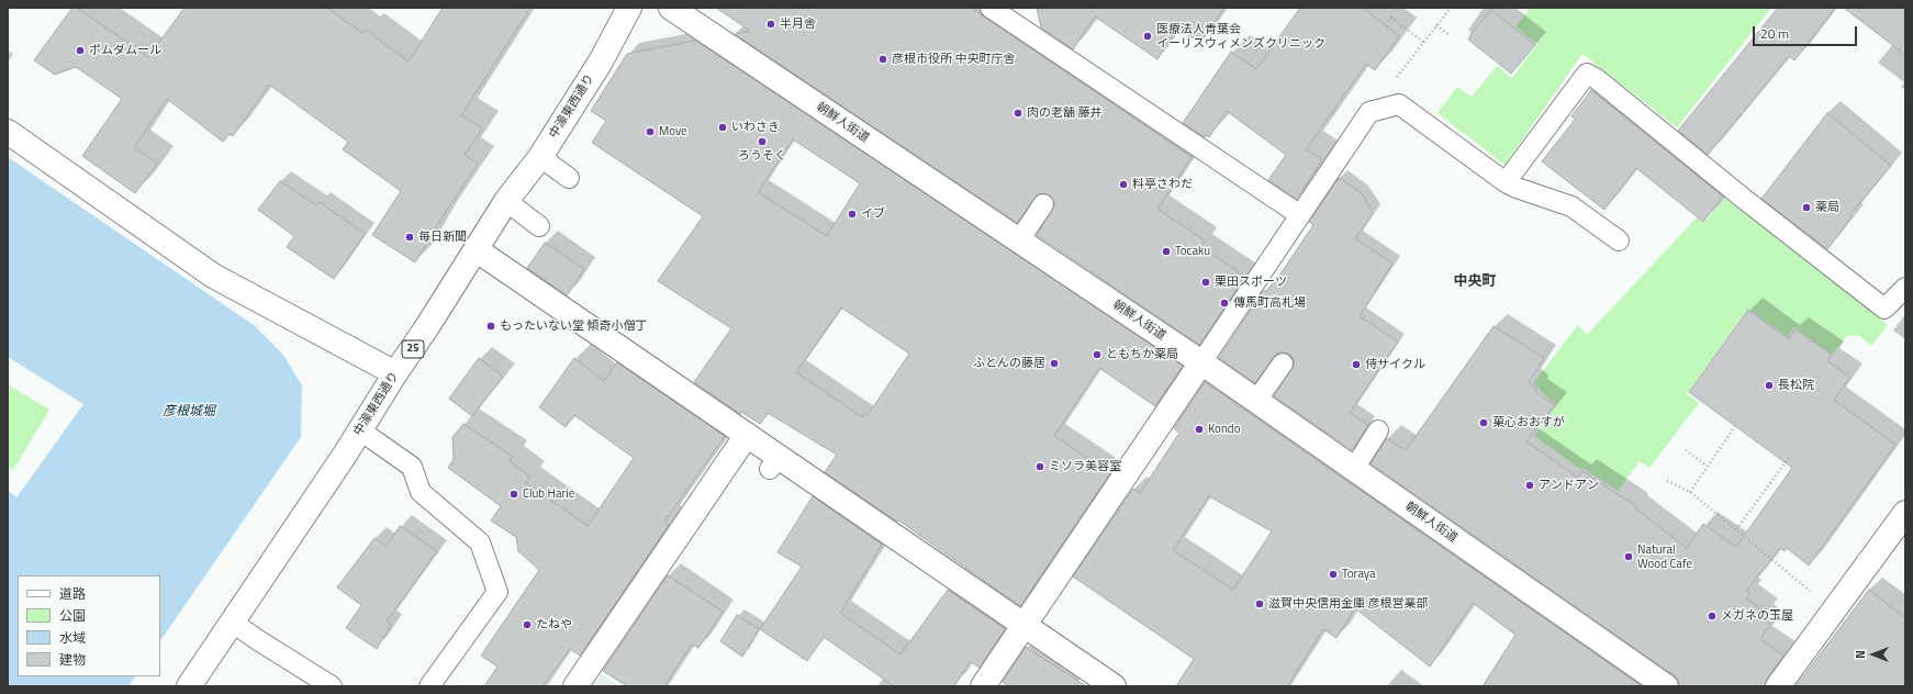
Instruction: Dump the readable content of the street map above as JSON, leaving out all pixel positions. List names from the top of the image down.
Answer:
{
  "streets": {
    "street": ["中濠東西通り", "朝鮮人街道", "25"]
  },
  "districts": ["中央町"],
  "water": ["彦根城堀"],
  "places": [
    "半月舎",
    "医療法人青葉会 イーリスウィメンズクリニック",
    "ポムダムール",
    "彦根市役所 中央町庁舎",
    "肉の老舗 藤井",
    "いわさき",
    "Move",
    "ろうそく",
    "料亭さわだ",
    "薬局",
    "イブ",
    "毎日新聞",
    "Tocaku",
    "栗田スポーツ",
    "傳馬町高札場",
    "もったいない堂 傾奇小僧丁",
    "ともちか薬局",
    "ふとんの藤居",
    "侍サイクル",
    "長松院",
    "菓心おおすが",
    "Kondo",
    "ミソラ美容室",
    "アンドアン",
    "Club Harie",
    "Natural Wood Cafe",
    "Toraya",
    "滋賀中央信用金庫 彦根営業部",
    "メガネの玉屋",
    "たねや"
  ],
  "legend": [
    "道路",
    "公園",
    "水域",
    "建物"
  ],
  "scale_bar": "20 m",
  "north": "left"
}
